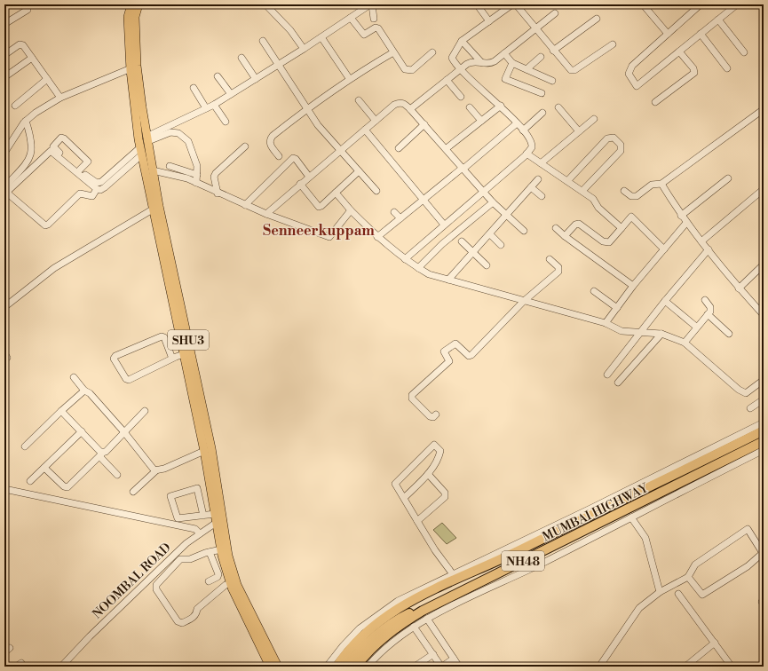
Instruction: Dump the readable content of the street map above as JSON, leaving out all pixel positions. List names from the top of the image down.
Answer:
{
  "streets": {
    "highway": ["MUMBAI HIGHWAY", "NH48"],
    "main road": ["SHU3"],
    "street": ["NOOMBAL ROAD"]
  },
  "crossings": [
    ["SHU3", "NOOMBAL ROAD"],
    ["MUMBAI HIGHWAY", "NH48"]
  ],
  "districts": ["Senneerkuppam"]
}
